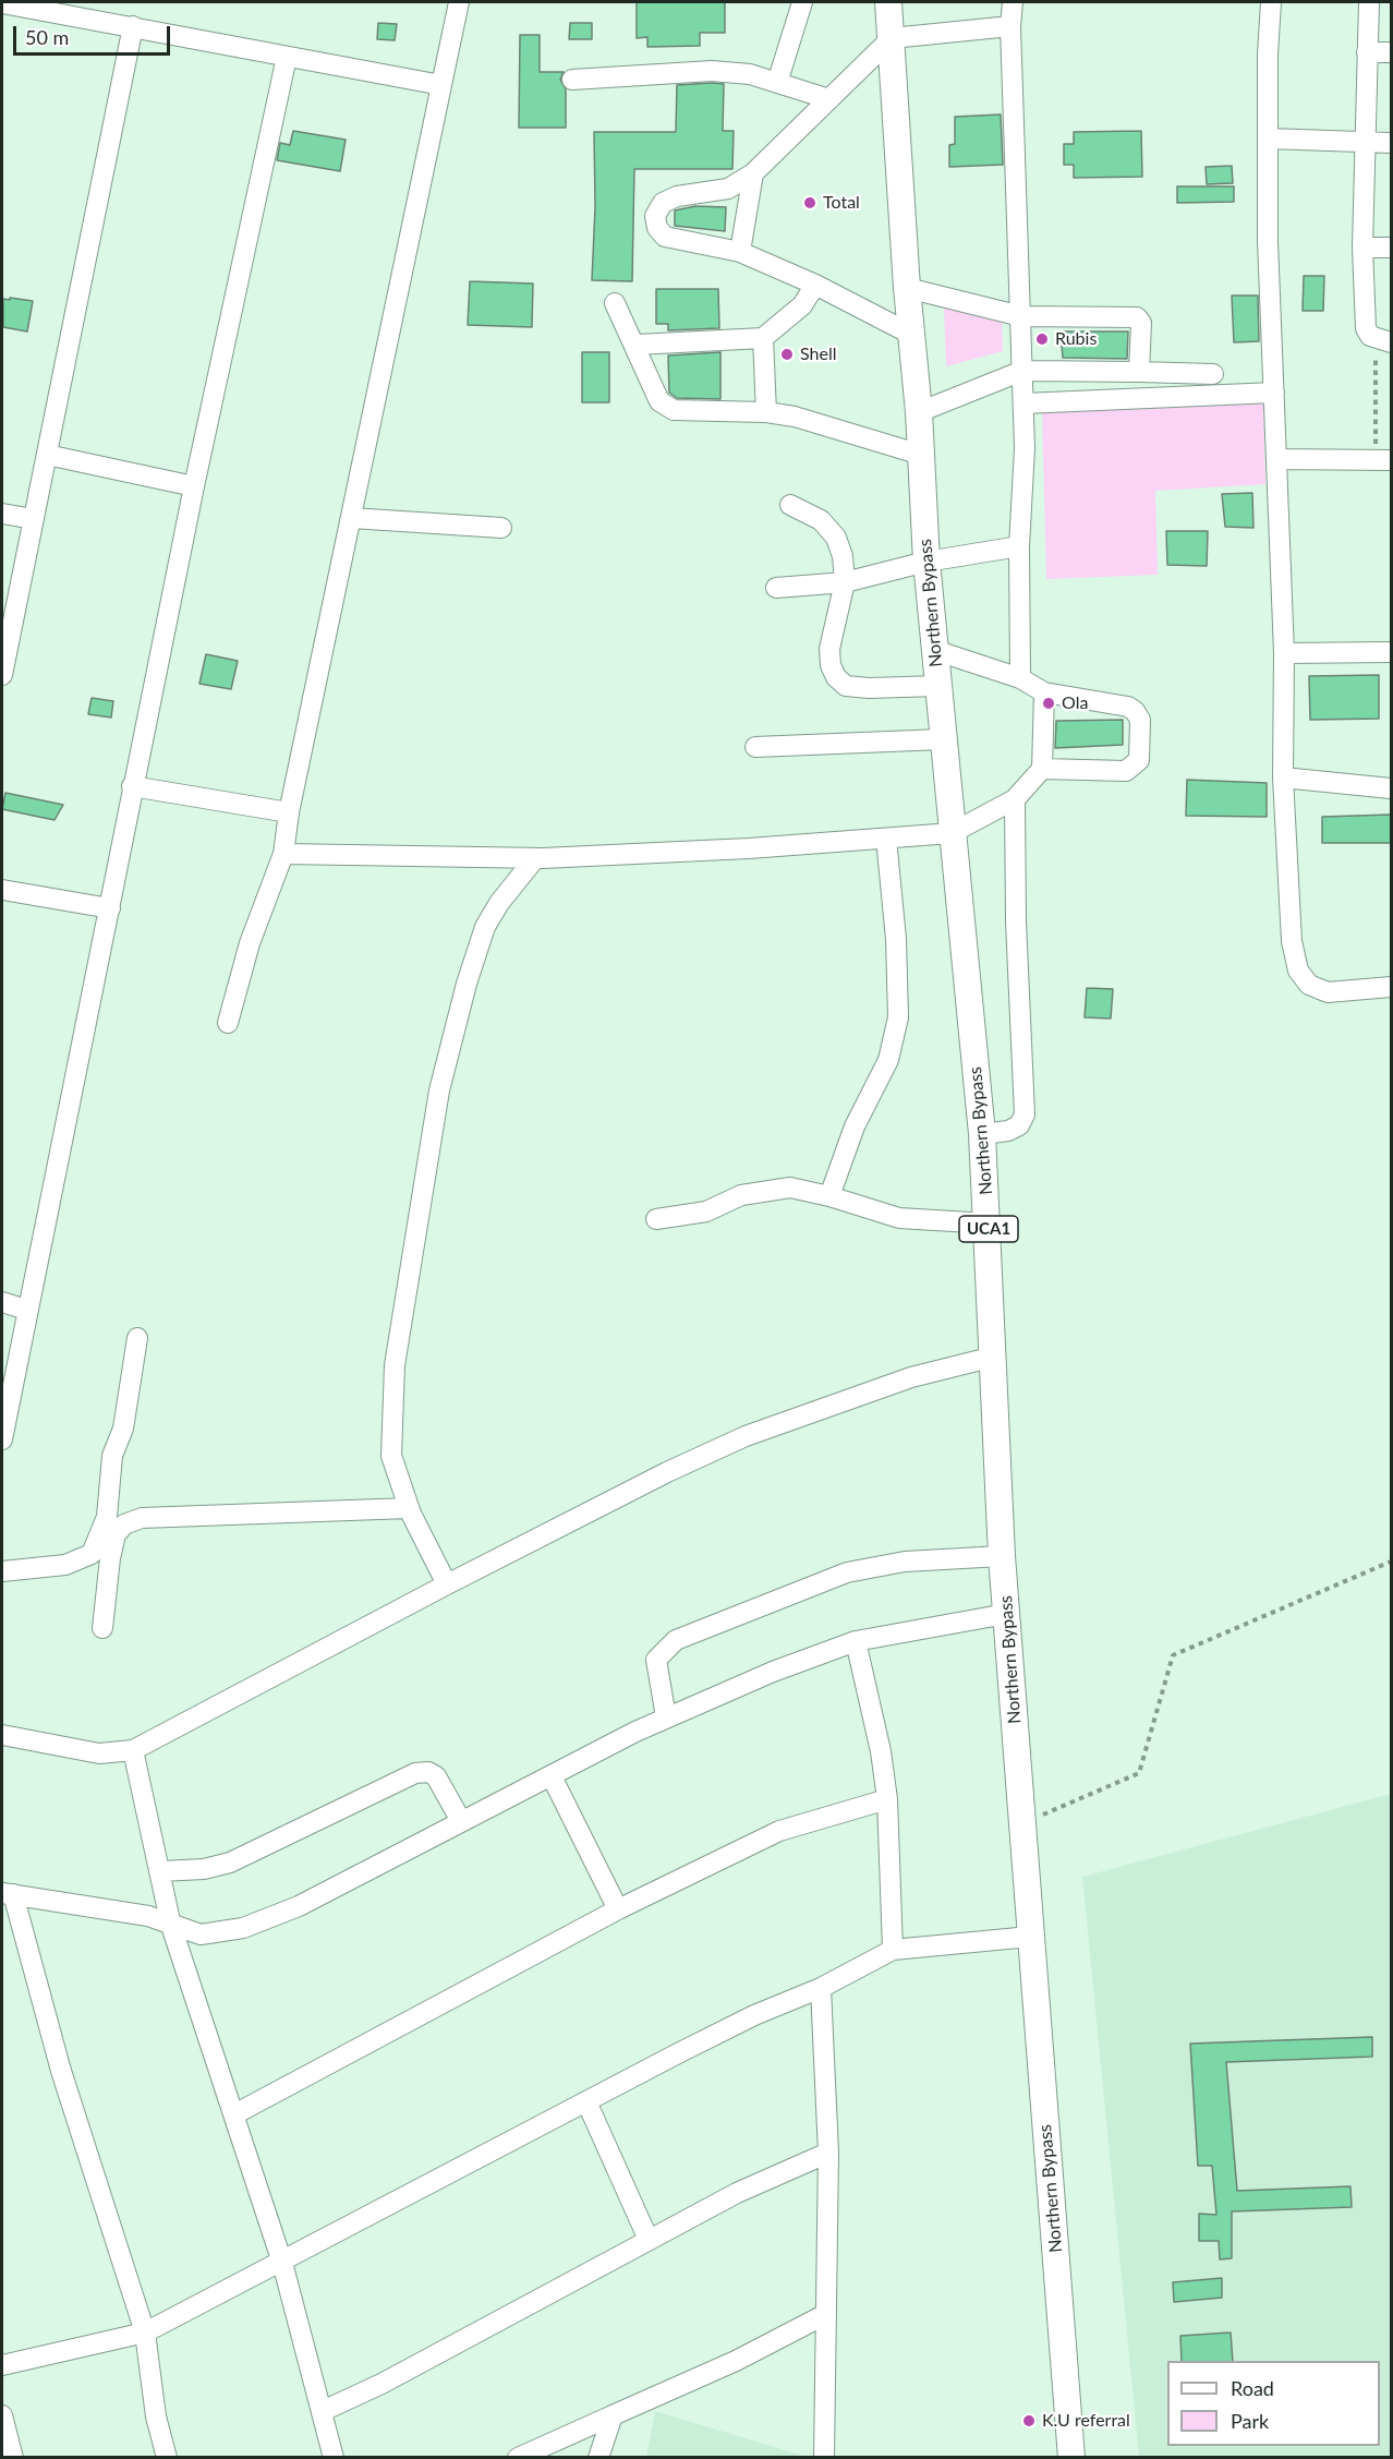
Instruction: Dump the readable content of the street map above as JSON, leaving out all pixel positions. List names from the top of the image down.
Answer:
{
  "streets": {
    "main road": ["Northern Bypass", "UCA1"]
  },
  "places": [
    "Total",
    "Rubis",
    "Shell",
    "Ola",
    "K.U referral"
  ],
  "legend": ["Road", "Park"],
  "scale_bar": "50 m"
}
